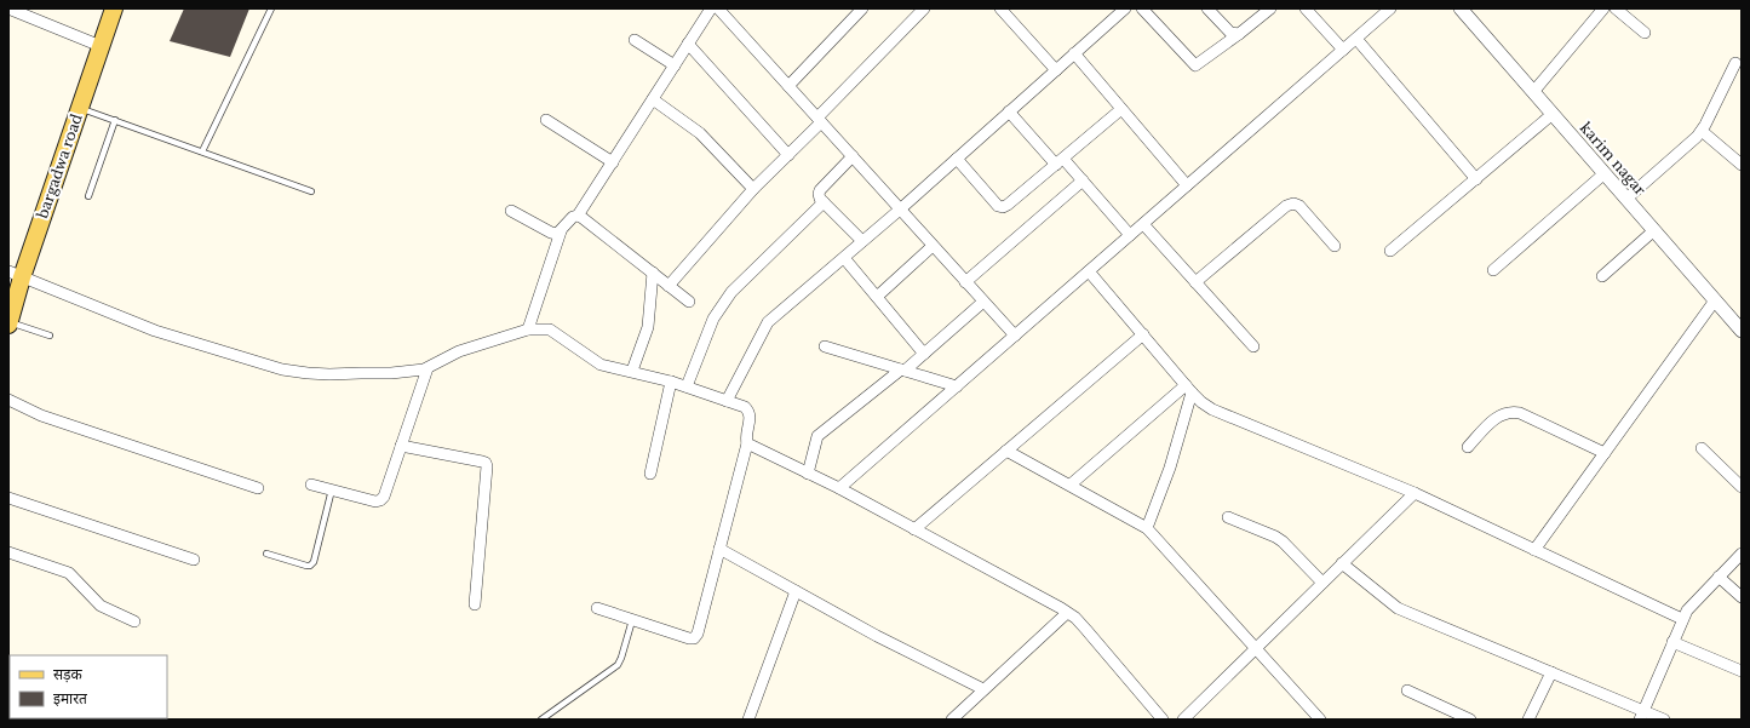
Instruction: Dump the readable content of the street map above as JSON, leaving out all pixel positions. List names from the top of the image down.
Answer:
{
  "streets": {
    "main road": ["bargadwa road"],
    "street": ["karim nagar"]
  },
  "legend": ["सड़क", "इमारत"]
}
